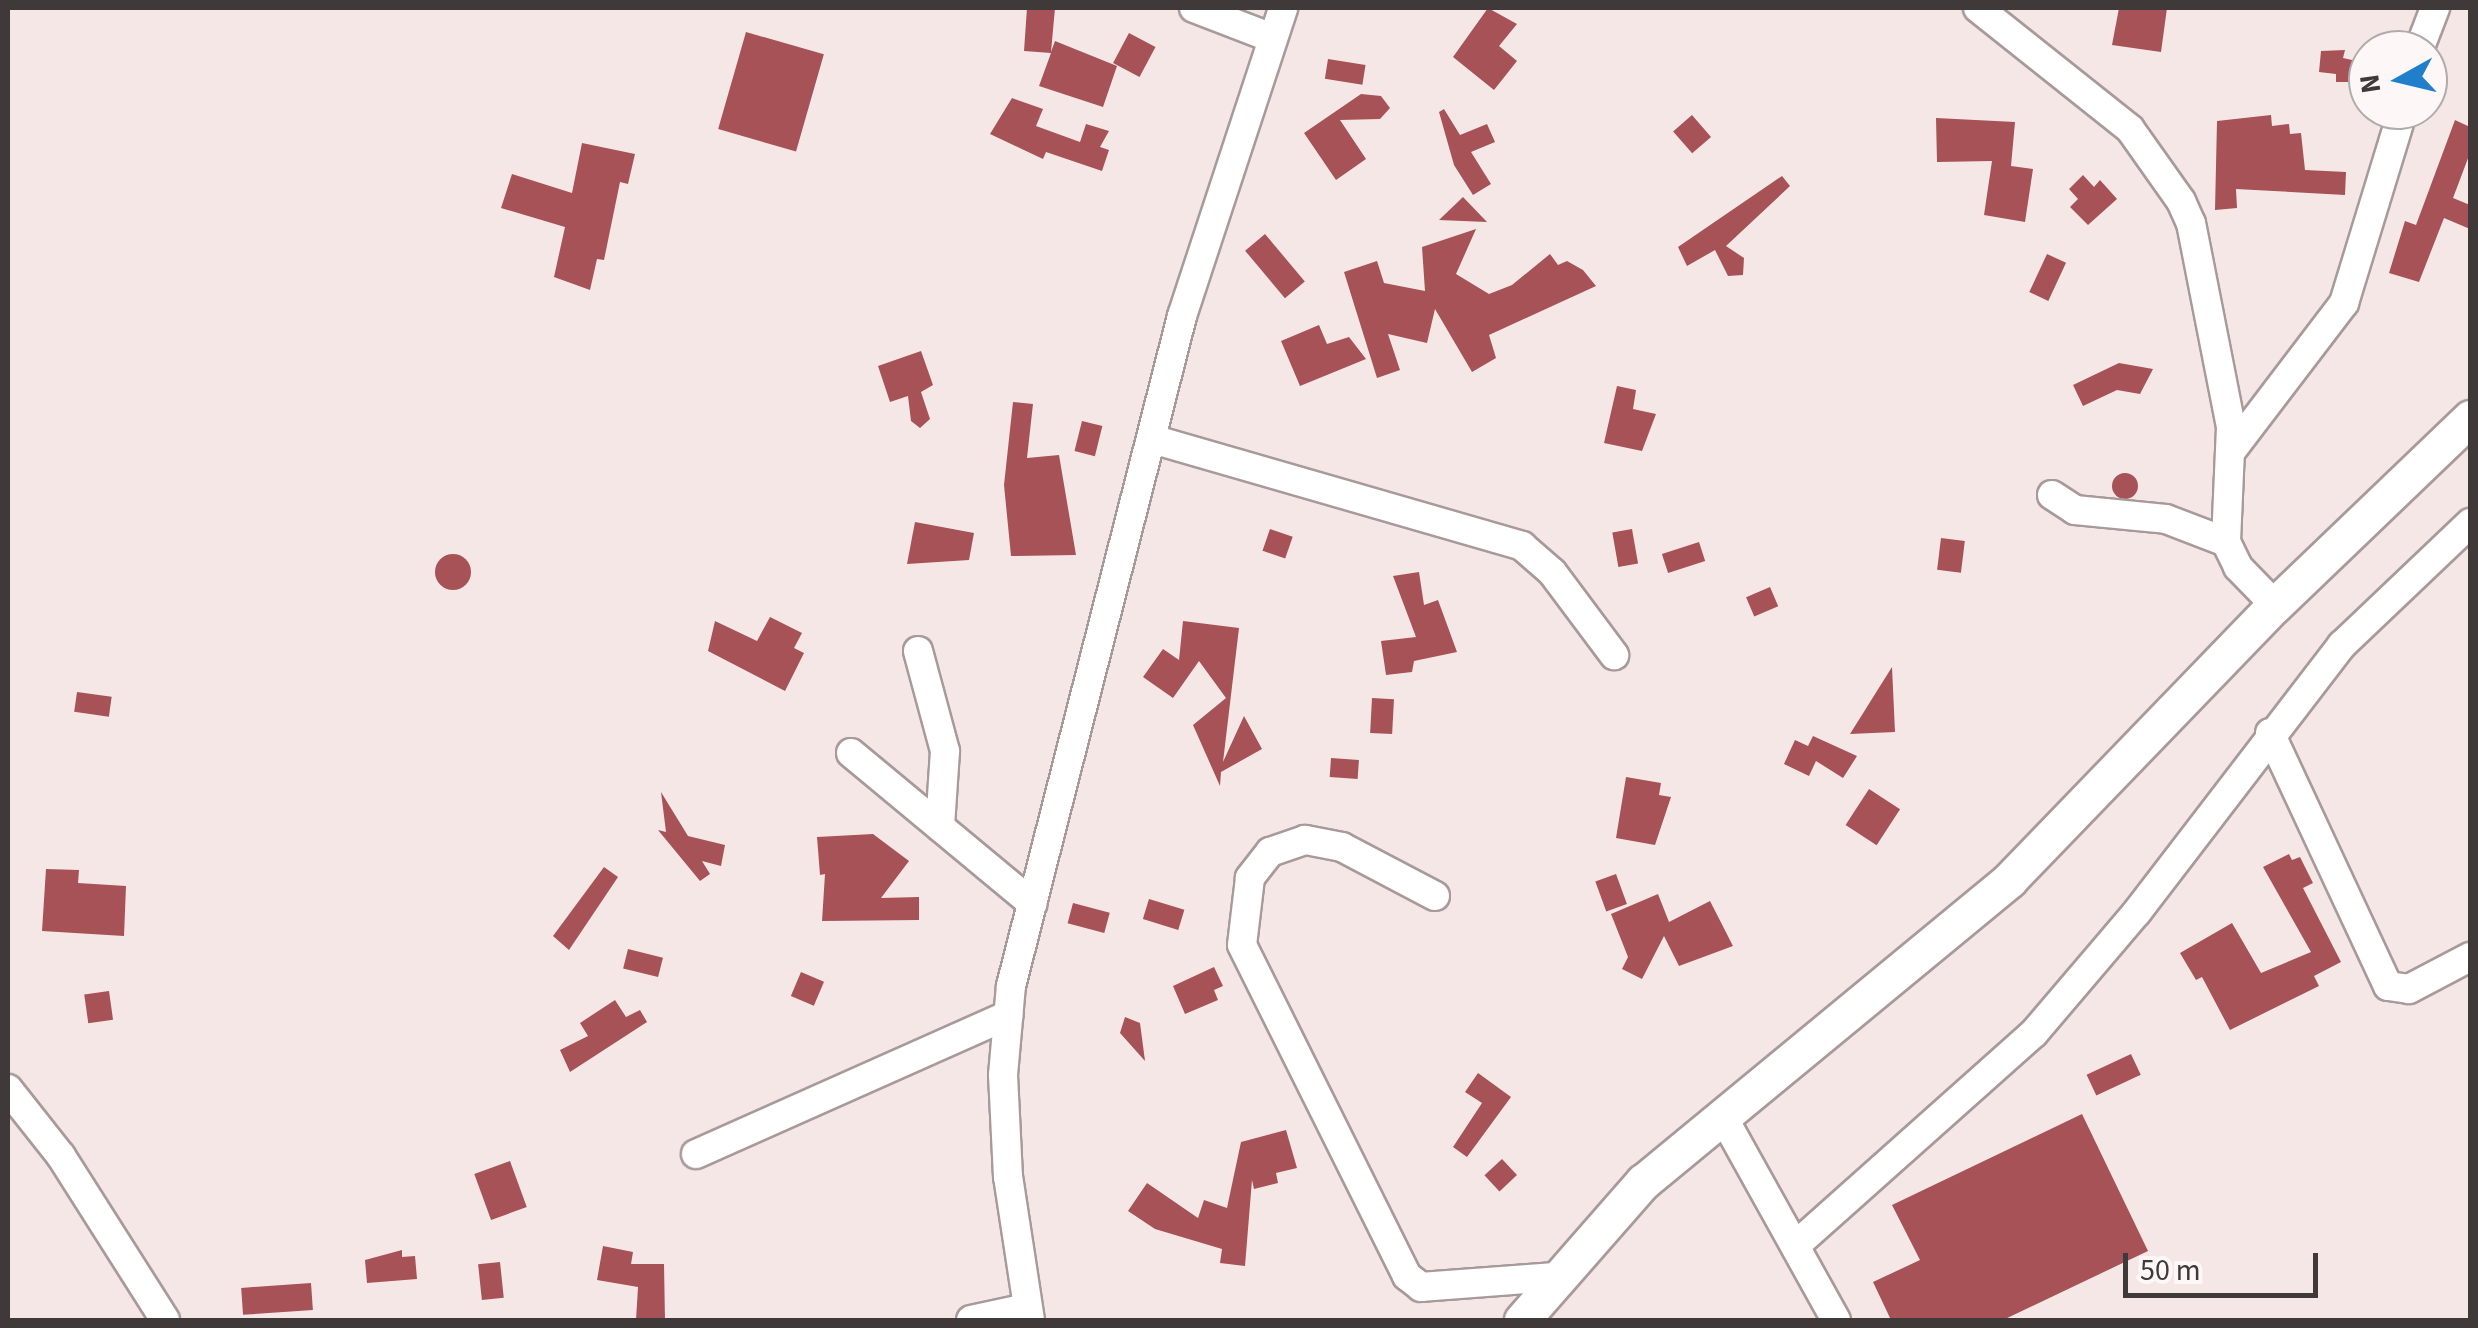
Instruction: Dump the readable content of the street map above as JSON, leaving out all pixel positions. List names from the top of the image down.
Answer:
{
  "scale_bar": "50 m",
  "north": "left"
}
